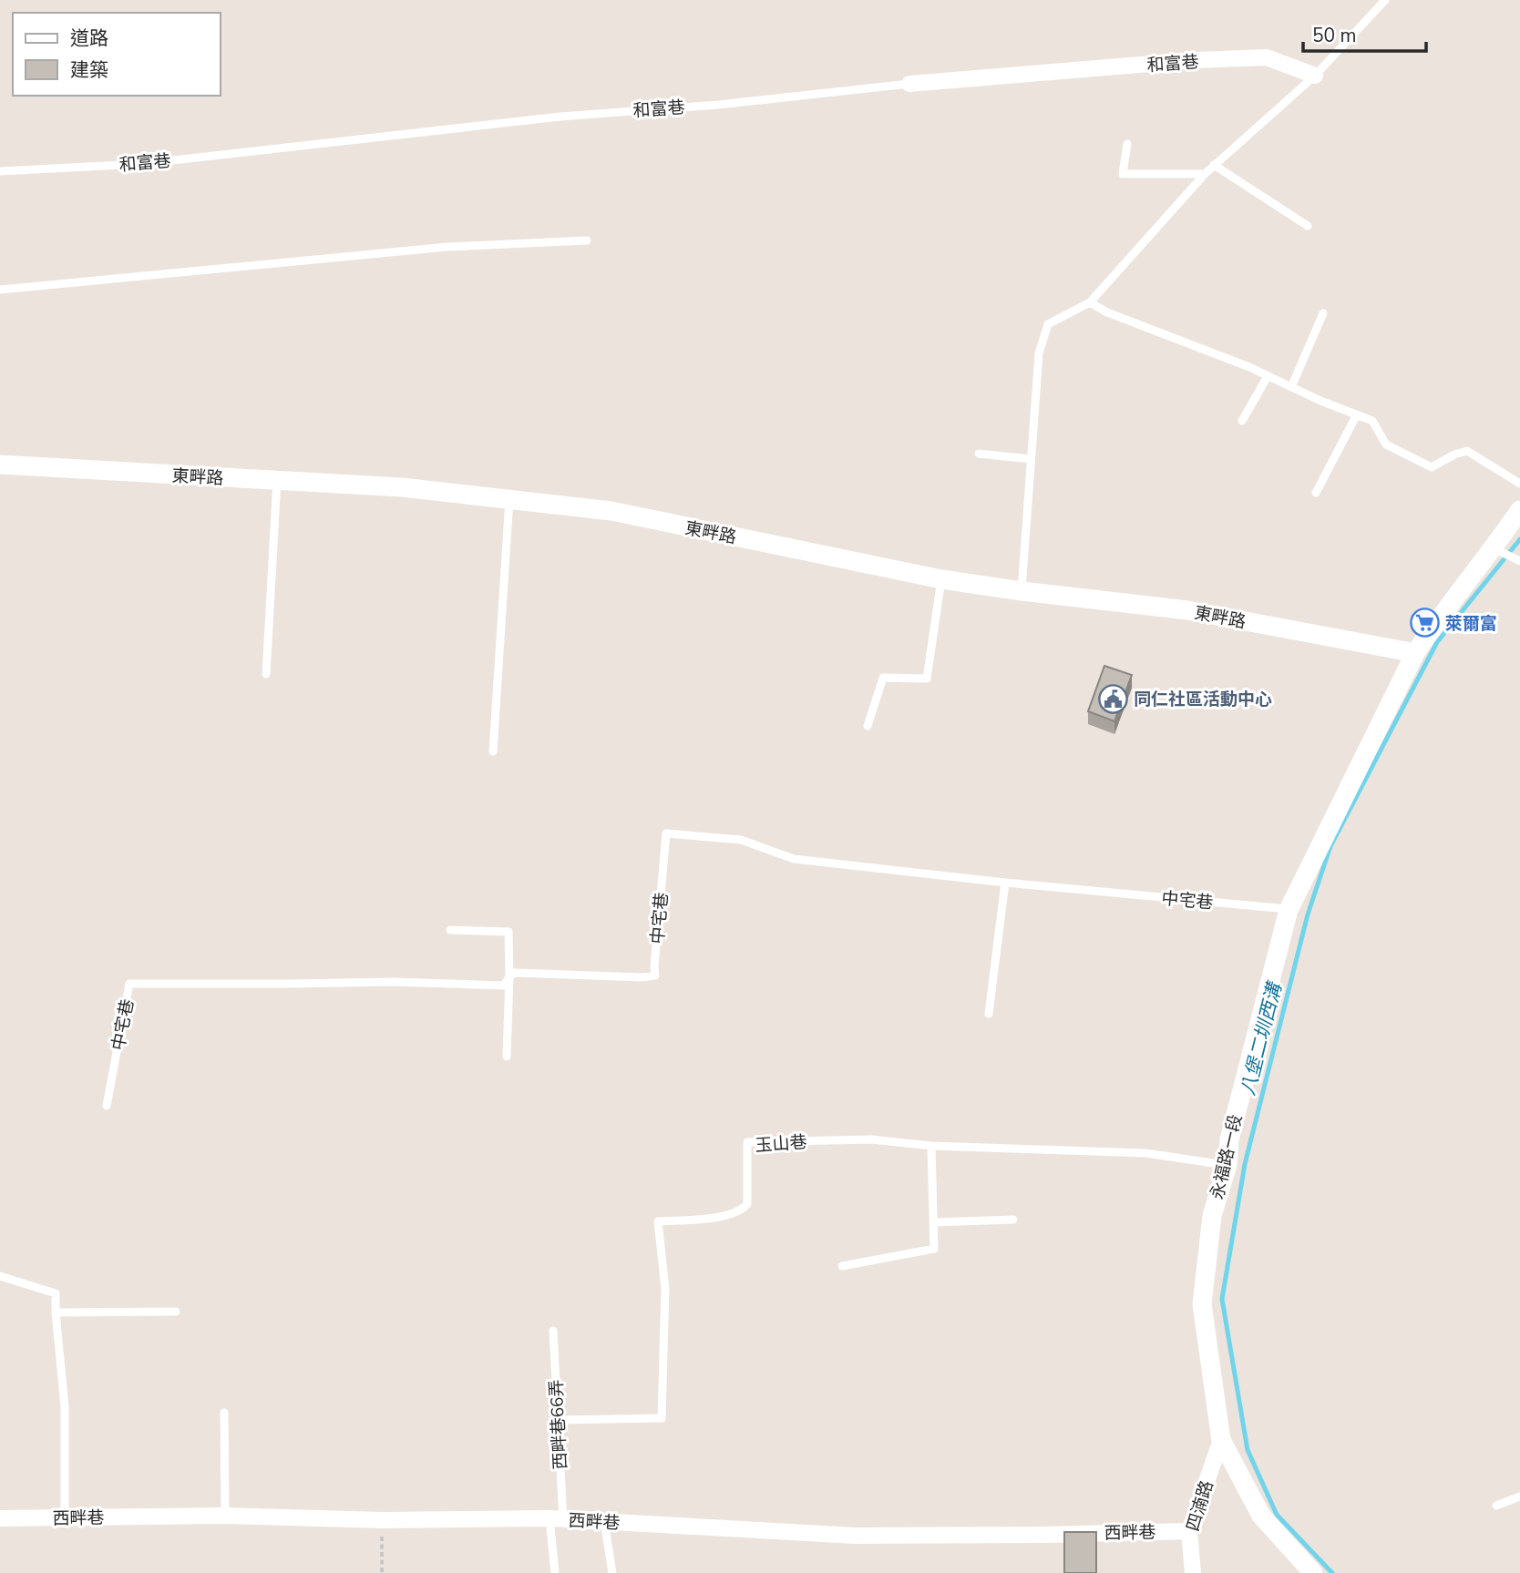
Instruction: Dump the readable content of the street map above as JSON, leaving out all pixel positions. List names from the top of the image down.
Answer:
{
  "streets": {
    "street": [
      "和富巷",
      "東畔路",
      "永福路一段",
      "四湳路",
      "西畔巷"
    ],
    "lane": ["中宅巷", "玉山巷", "西畔巷66弄"]
  },
  "crossings": [
    ["東畔路", "永福路一段"],
    ["中宅巷", "永福路一段"],
    ["玉山巷", "永福路一段"],
    ["玉山巷", "西畔巷66弄"],
    ["永福路一段", "四湳路"],
    ["西畔巷66弄", "西畔巷"],
    ["四湳路", "西畔巷"]
  ],
  "water": ["八堡二圳西溝"],
  "places": {
    "supermarket": ["萊爾富"],
    "public building": ["同仁社區活動中心"]
  },
  "legend": ["道路", "建築"],
  "scale_bar": "50 m"
}
